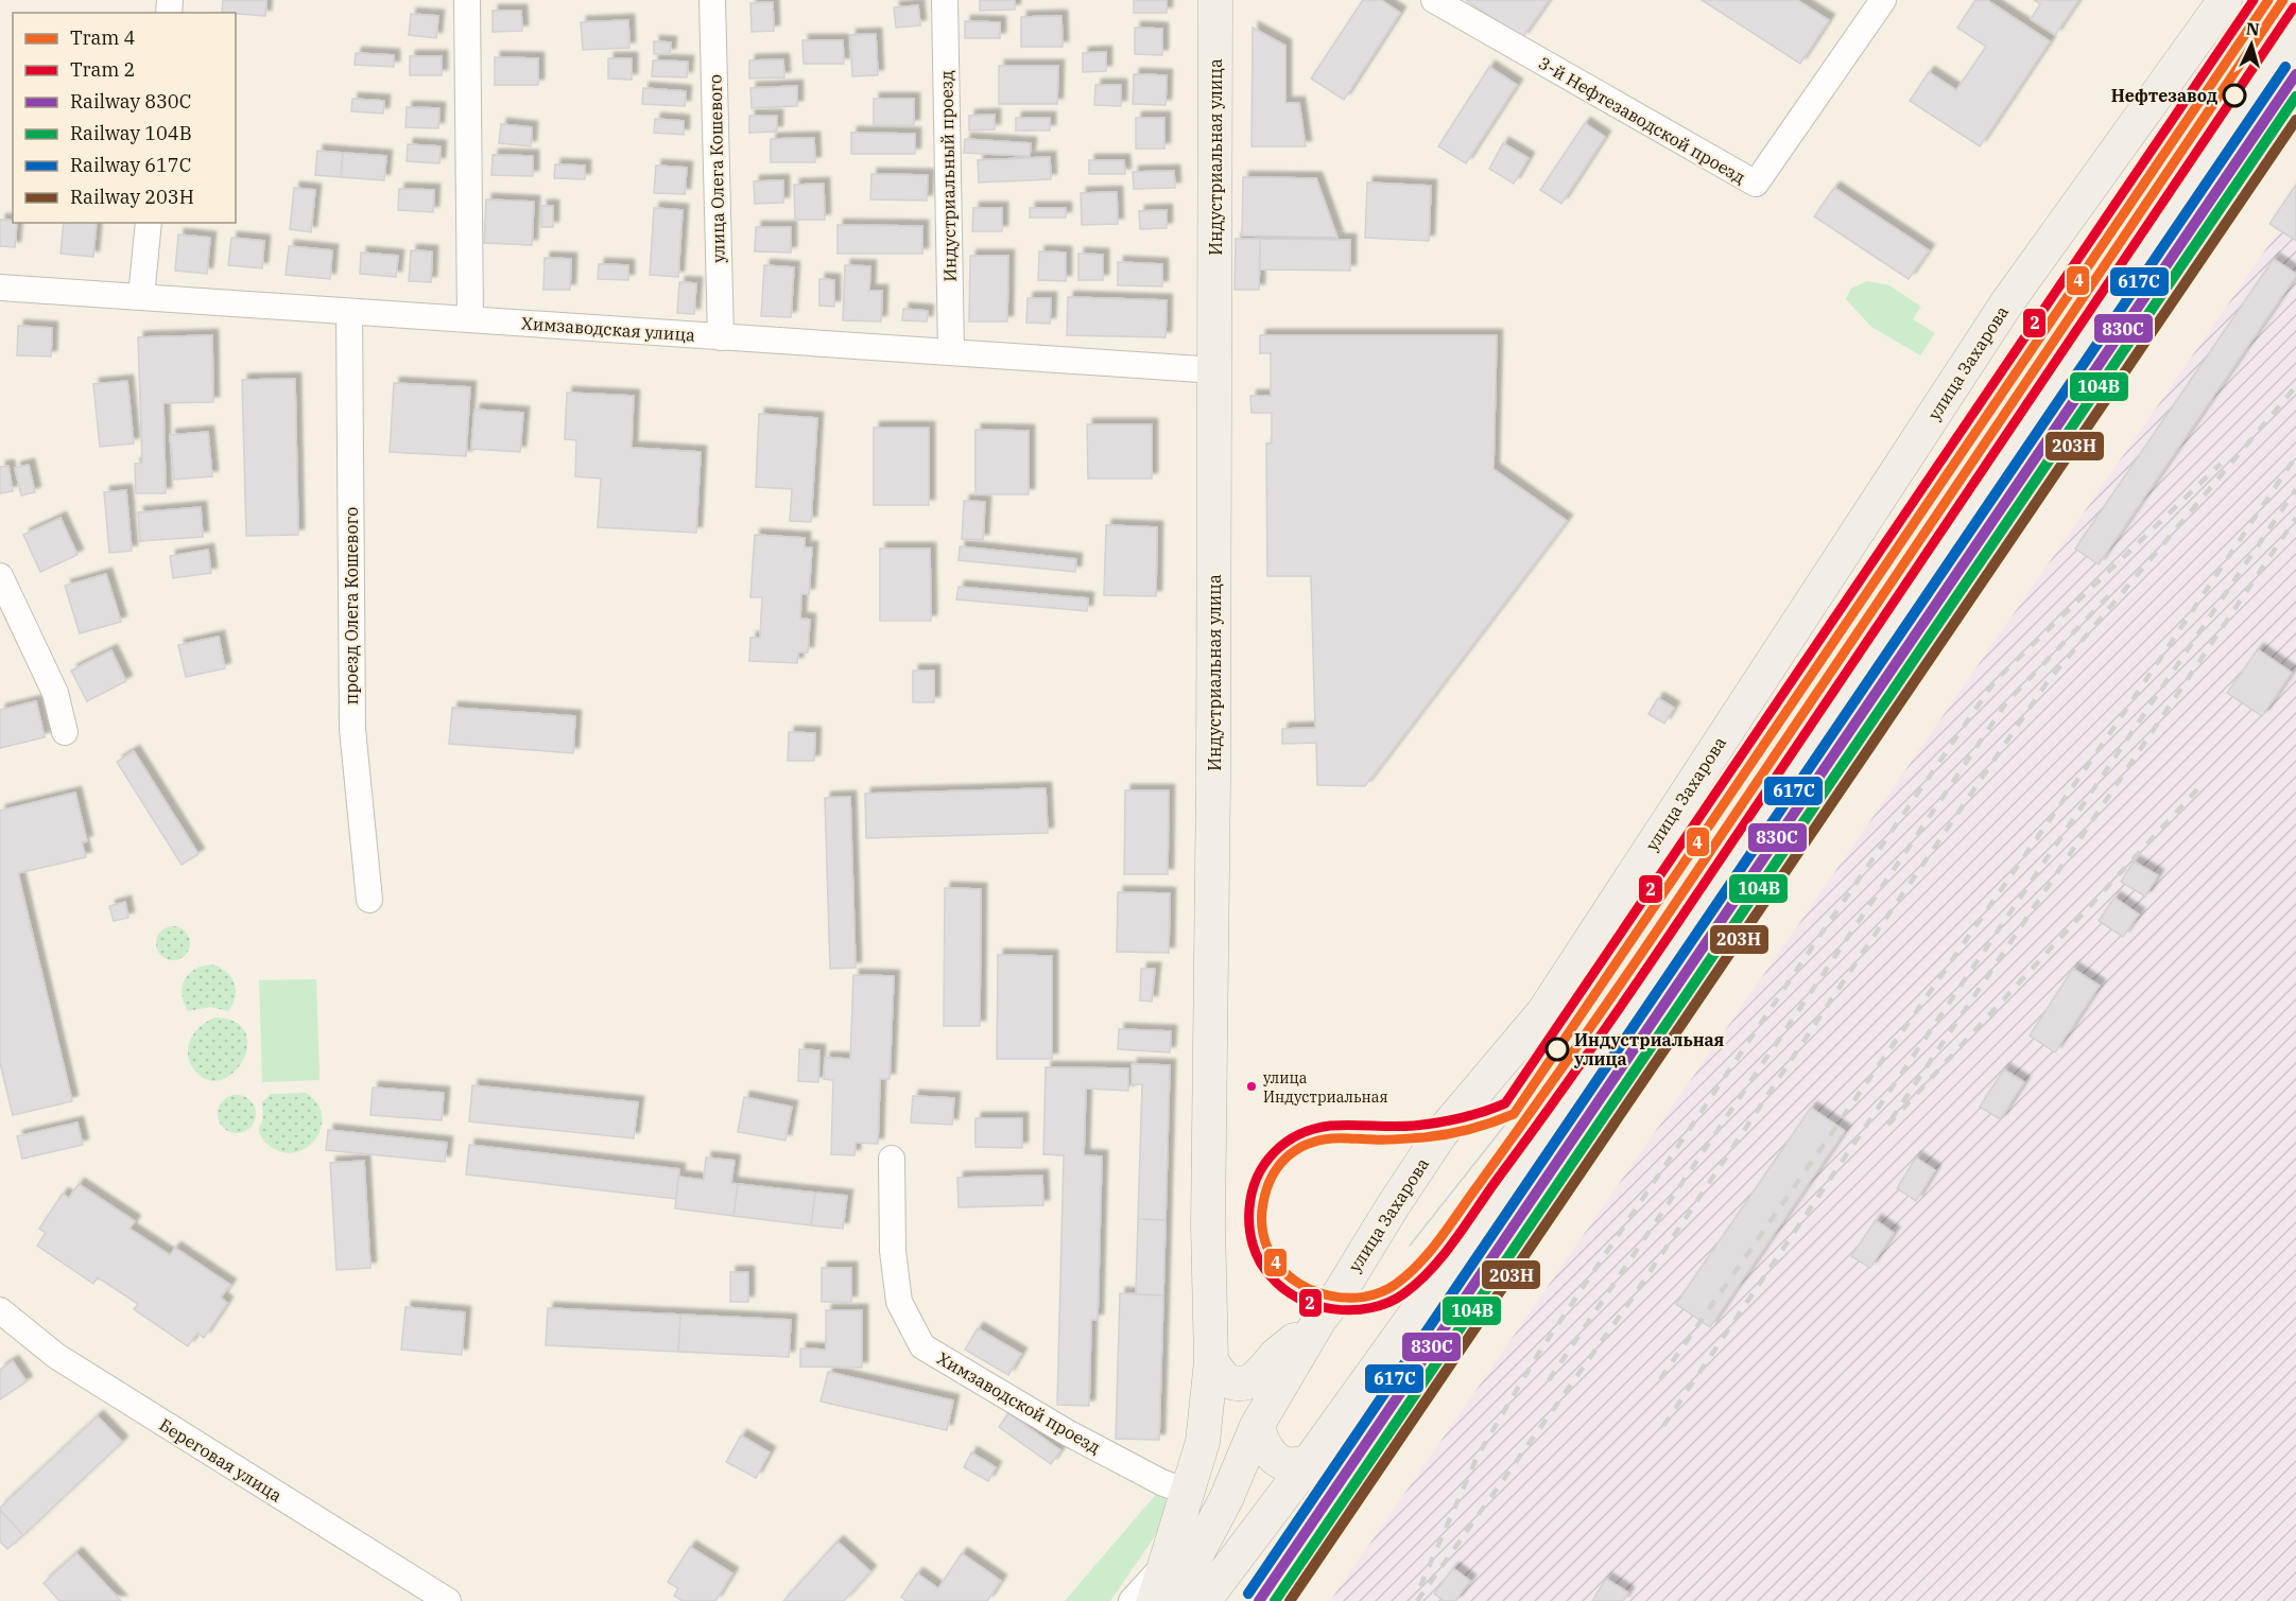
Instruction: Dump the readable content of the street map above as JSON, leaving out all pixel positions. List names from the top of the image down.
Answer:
{
  "streets": {
    "main road": ["Индустриальная улица", "улица Захарова"],
    "street": [
      "3-й Нефтезаводской проезд",
      "улица Олега Кошевого",
      "Индустриальный проезд",
      "Химзаводская улица",
      "проезд Олега Кошевого",
      "Химзаводской проезд",
      "Береговая улица"
    ]
  },
  "crossings": [
    ["Индустриальная улица", "Химзаводская улица"],
    ["Индустриальная улица", "Химзаводской проезд"],
    ["улица Олега Кошевого", "Химзаводская улица"],
    ["Индустриальный проезд", "Химзаводская улица"],
    ["Химзаводская улица", "проезд Олега Кошевого"]
  ],
  "places": ["Нефтезавод", "Индустриальная улица", "улица Индустриальная"],
  "lines": [
    "tram line 4",
    "tram line 2",
    "rail line 617C",
    "rail line 830С",
    "rail line 104В",
    "rail line 203Н"
  ],
  "legend": [
    "Tram 4",
    "Tram 2",
    "Railway 830С",
    "Railway 104В",
    "Railway 617C",
    "Railway 203Н"
  ],
  "north": "top"
}
